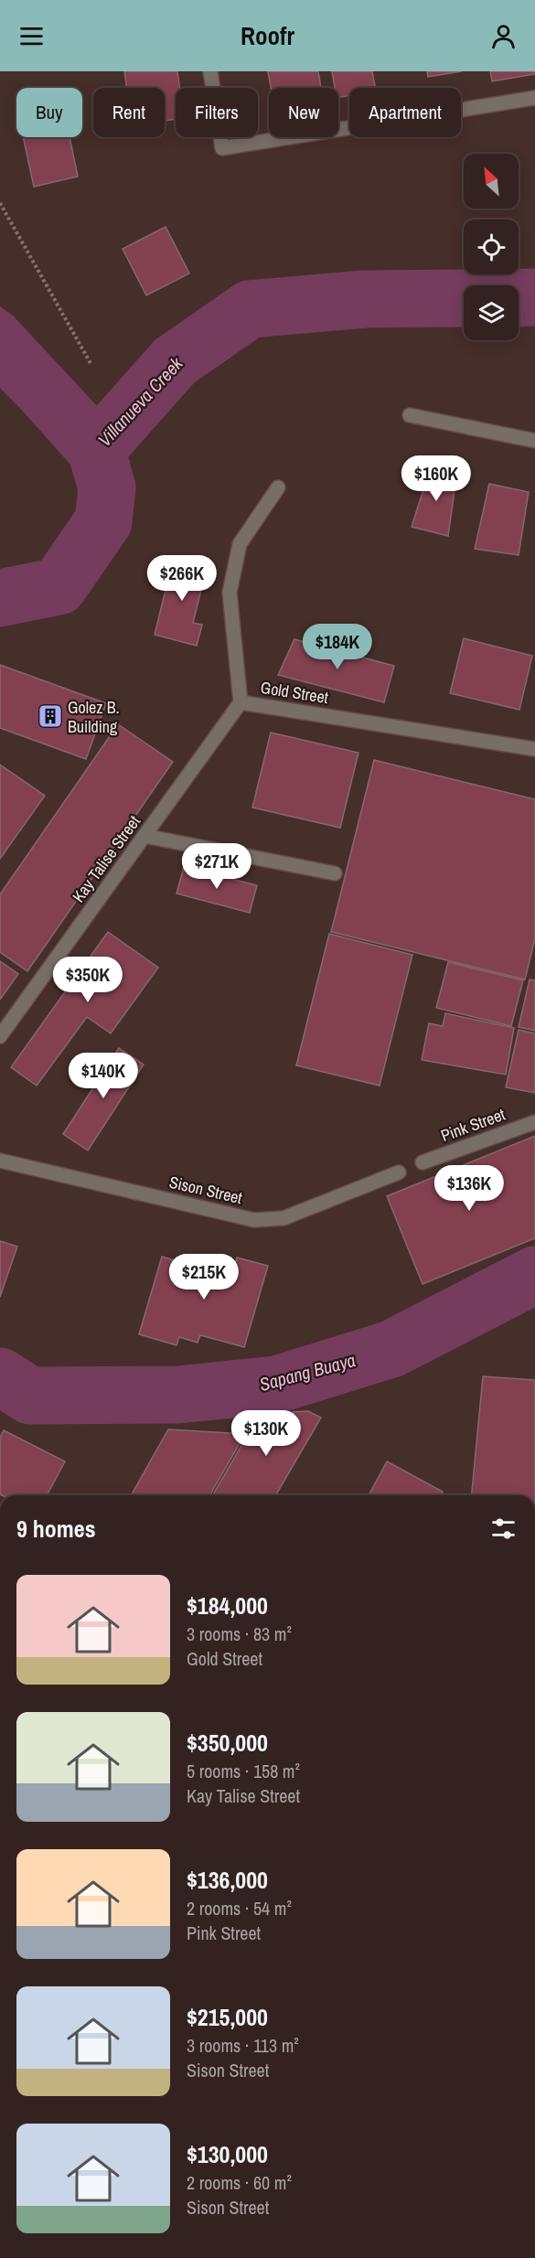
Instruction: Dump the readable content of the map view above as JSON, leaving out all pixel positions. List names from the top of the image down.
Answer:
{
  "streets": {
    "street": [
      "Gold Street",
      "Kay Talise Street",
      "Pink Street",
      "Sison Street"
    ]
  },
  "crossings": [
    ["Gold Street", "Kay Talise Street"]
  ],
  "water": ["Villanueva Creek", "Sapang Buaya"],
  "places": {
    "building": ["Golez B. Building"]
  },
  "north": "top left",
  "page": {
    "header": "Roofr",
    "chip": [
      "Buy",
      "Rent",
      "Filters",
      "New",
      "Apartment"
    ],
    "price": [
      "$160K",
      "$266K",
      "$184K",
      "$271K",
      "$350K",
      "$140K",
      "$136K",
      "$215K",
      "$130K"
    ],
    "heading": "9 homes",
    "list": [
      {
        "name": "$184,000",
        "note": "3 rooms · 83 m² · Gold Street"
      },
      {
        "name": "$350,000",
        "note": "5 rooms · 158 m² · Kay Talise Street"
      },
      {
        "name": "$136,000",
        "note": "2 rooms · 54 m² · Pink Street"
      },
      {
        "name": "$215,000",
        "note": "3 rooms · 113 m² · Sison Street"
      },
      {
        "name": "$130,000",
        "note": "2 rooms · 60 m² · Sison Street"
      }
    ]
  }
}
